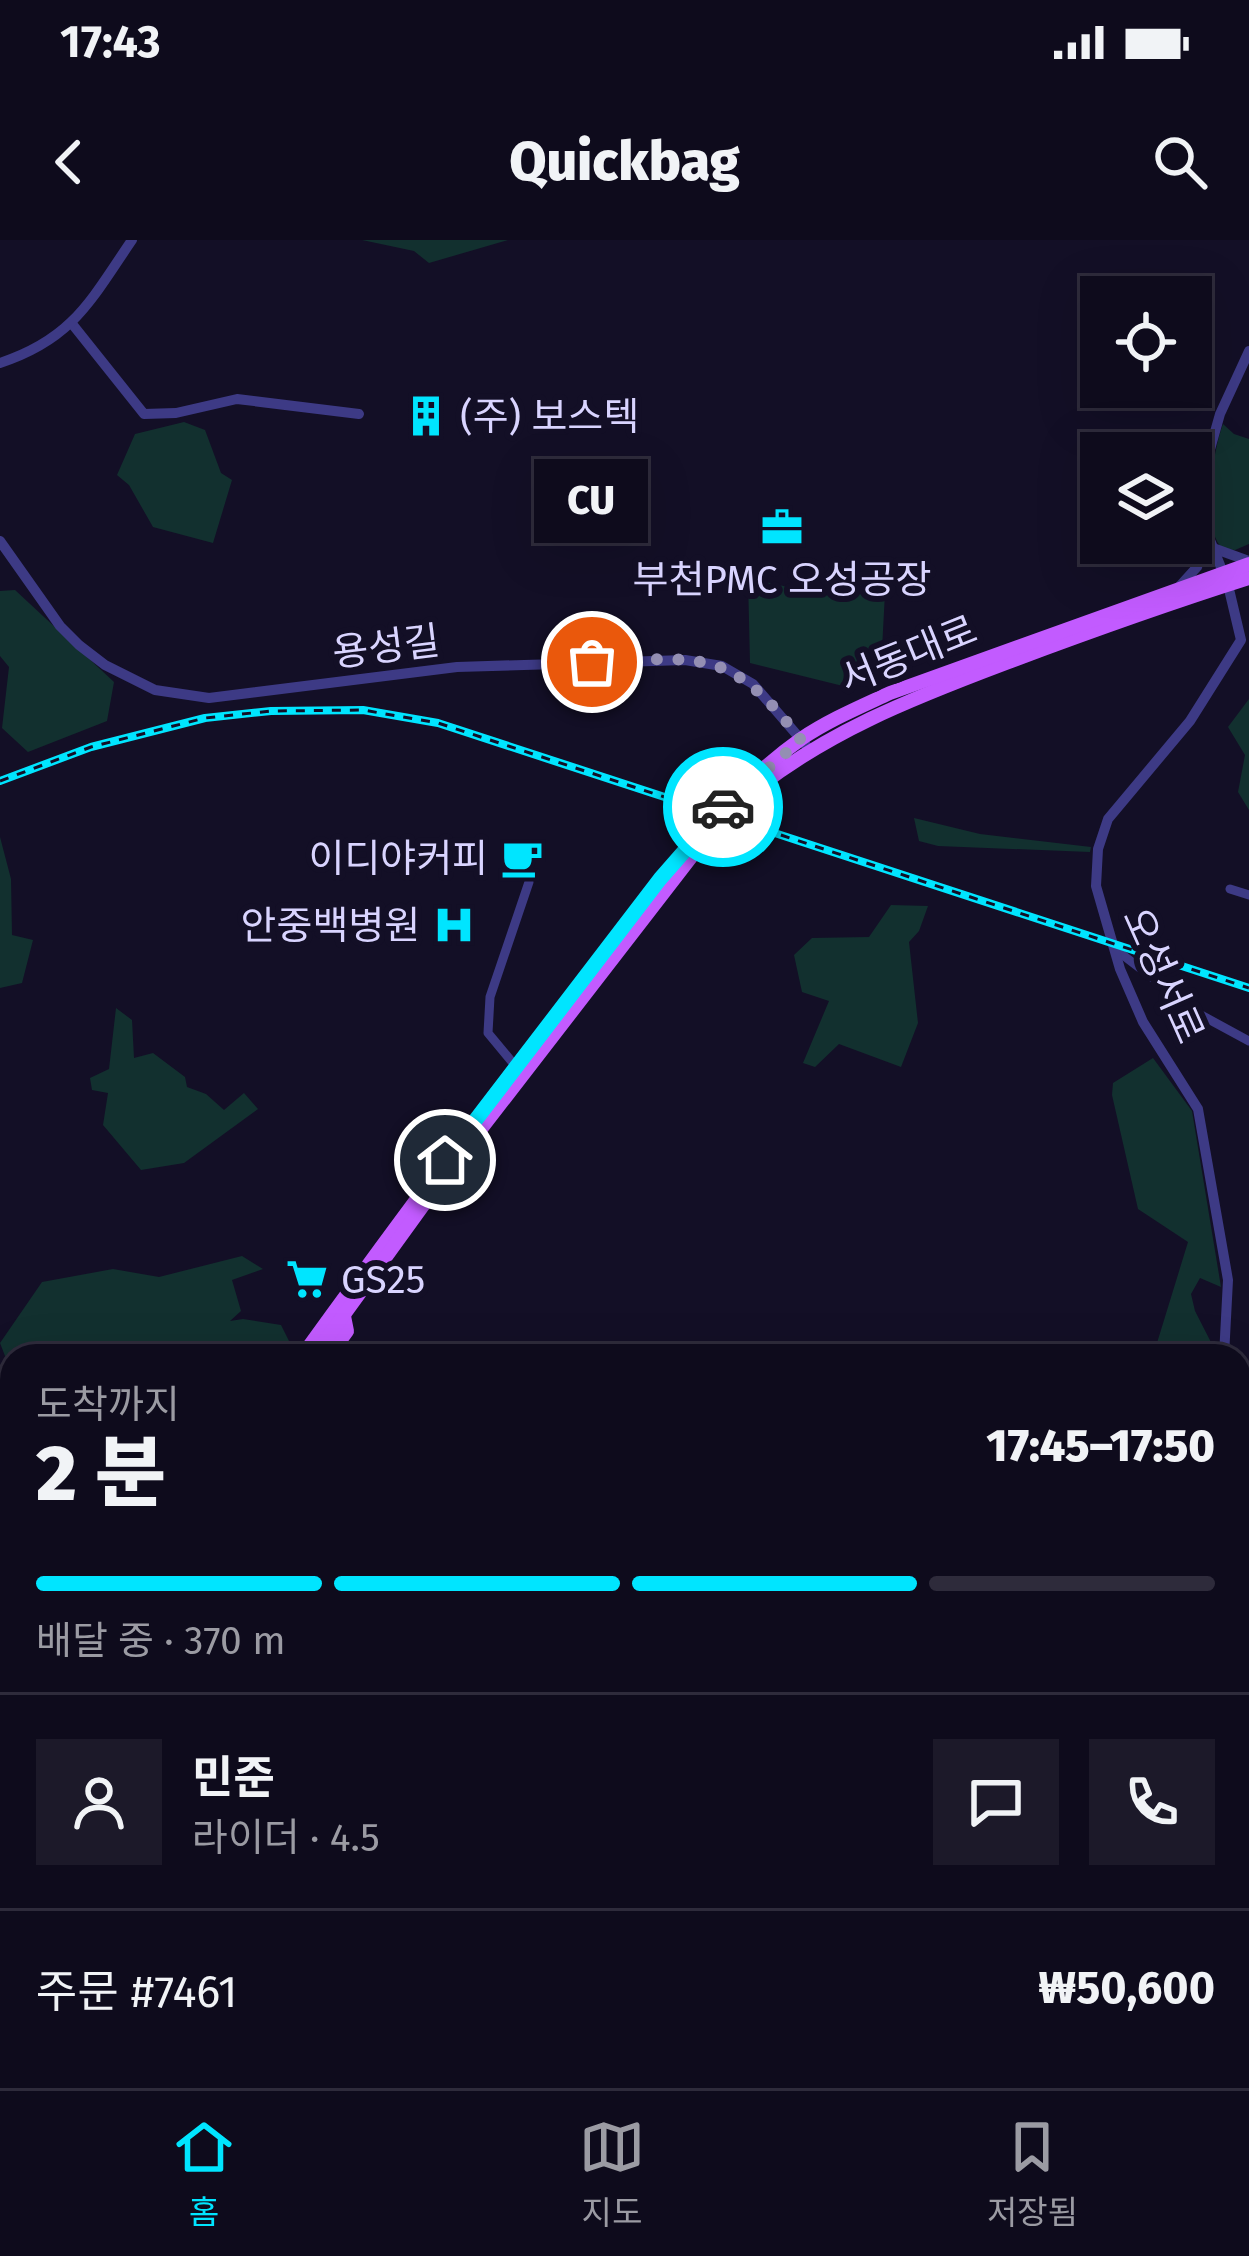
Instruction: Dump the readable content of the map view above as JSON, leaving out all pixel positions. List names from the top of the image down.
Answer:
{
  "streets": {
    "main road": ["서동대로"],
    "street": ["용성길", "오성서로"]
  },
  "crossings": [
    ["용성길", "서동대로"],
    ["서동대로", "오성서로"]
  ],
  "places": {
    "building": ["(주) 보스텍"],
    "office": ["부천PMC 오성공장"],
    "other": ["CU"],
    "cafe": ["이디야커피"],
    "hospital": ["안중백병원"],
    "supermarket": ["GS25"]
  },
  "page": {
    "status": "17:43",
    "header": "Quickbag",
    "bubble": "CU",
    "heading": ["2 분", "도착까지", "17:45–17:50"],
    "panel": [
      "민준",
      "라이더 · 4.5",
      "주문 #7461",
      "₩50,600"
    ],
    "bar": "배달 중 · 370 m",
    "tabs": ["홈", "지도", "저장됨"]
  }
}
